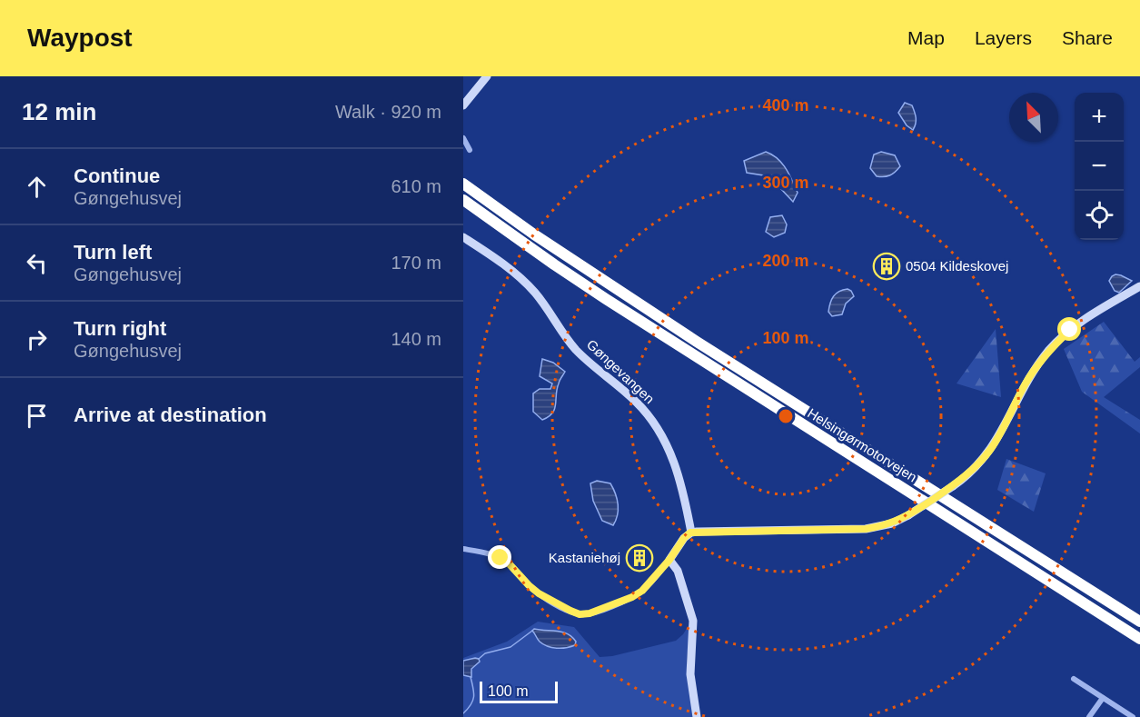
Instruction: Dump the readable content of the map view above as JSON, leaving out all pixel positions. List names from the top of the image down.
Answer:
{
  "streets": {
    "highway": ["Helsingørmotorvejen"],
    "street": ["Gøngevangen"]
  },
  "places": {
    "building": ["0504 Kildeskovej", "Kastaniehøj"]
  },
  "scale_bar": "100 m",
  "north": "top left",
  "page": {
    "header": "Waypost",
    "nav": ["Map", "Layers", "Share"],
    "heading": ["12 min", "Walk · 920 m"],
    "map_buttons": ["+", "−"],
    "list": [
      ["Continue", "Gøngehusvej", "610 m"],
      ["Turn left", "Gøngehusvej", "170 m"],
      ["Turn right", "Gøngehusvej", "140 m"],
      "Arrive at destination"
    ],
    "scale": "100 m"
  },
  "rings": [
    "400 m",
    "300 m",
    "200 m",
    "100 m"
  ]
}
